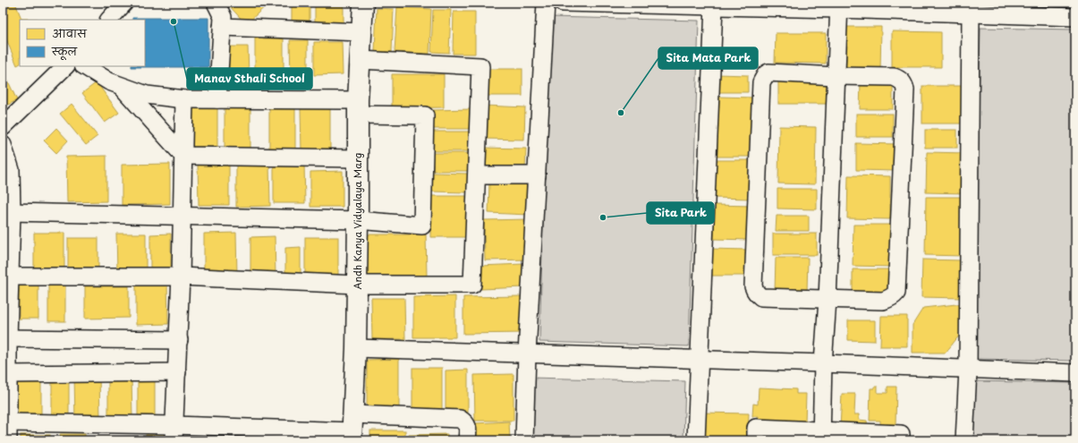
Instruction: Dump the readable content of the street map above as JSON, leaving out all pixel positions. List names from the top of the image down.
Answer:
{
  "streets": {
    "street": ["Andh Kanya Vidyalaya Marg"]
  },
  "places": ["Manav Sthali School", "Sita Mata Park", "Sita Park"],
  "legend": ["आवास", "स्कूल"]
}
